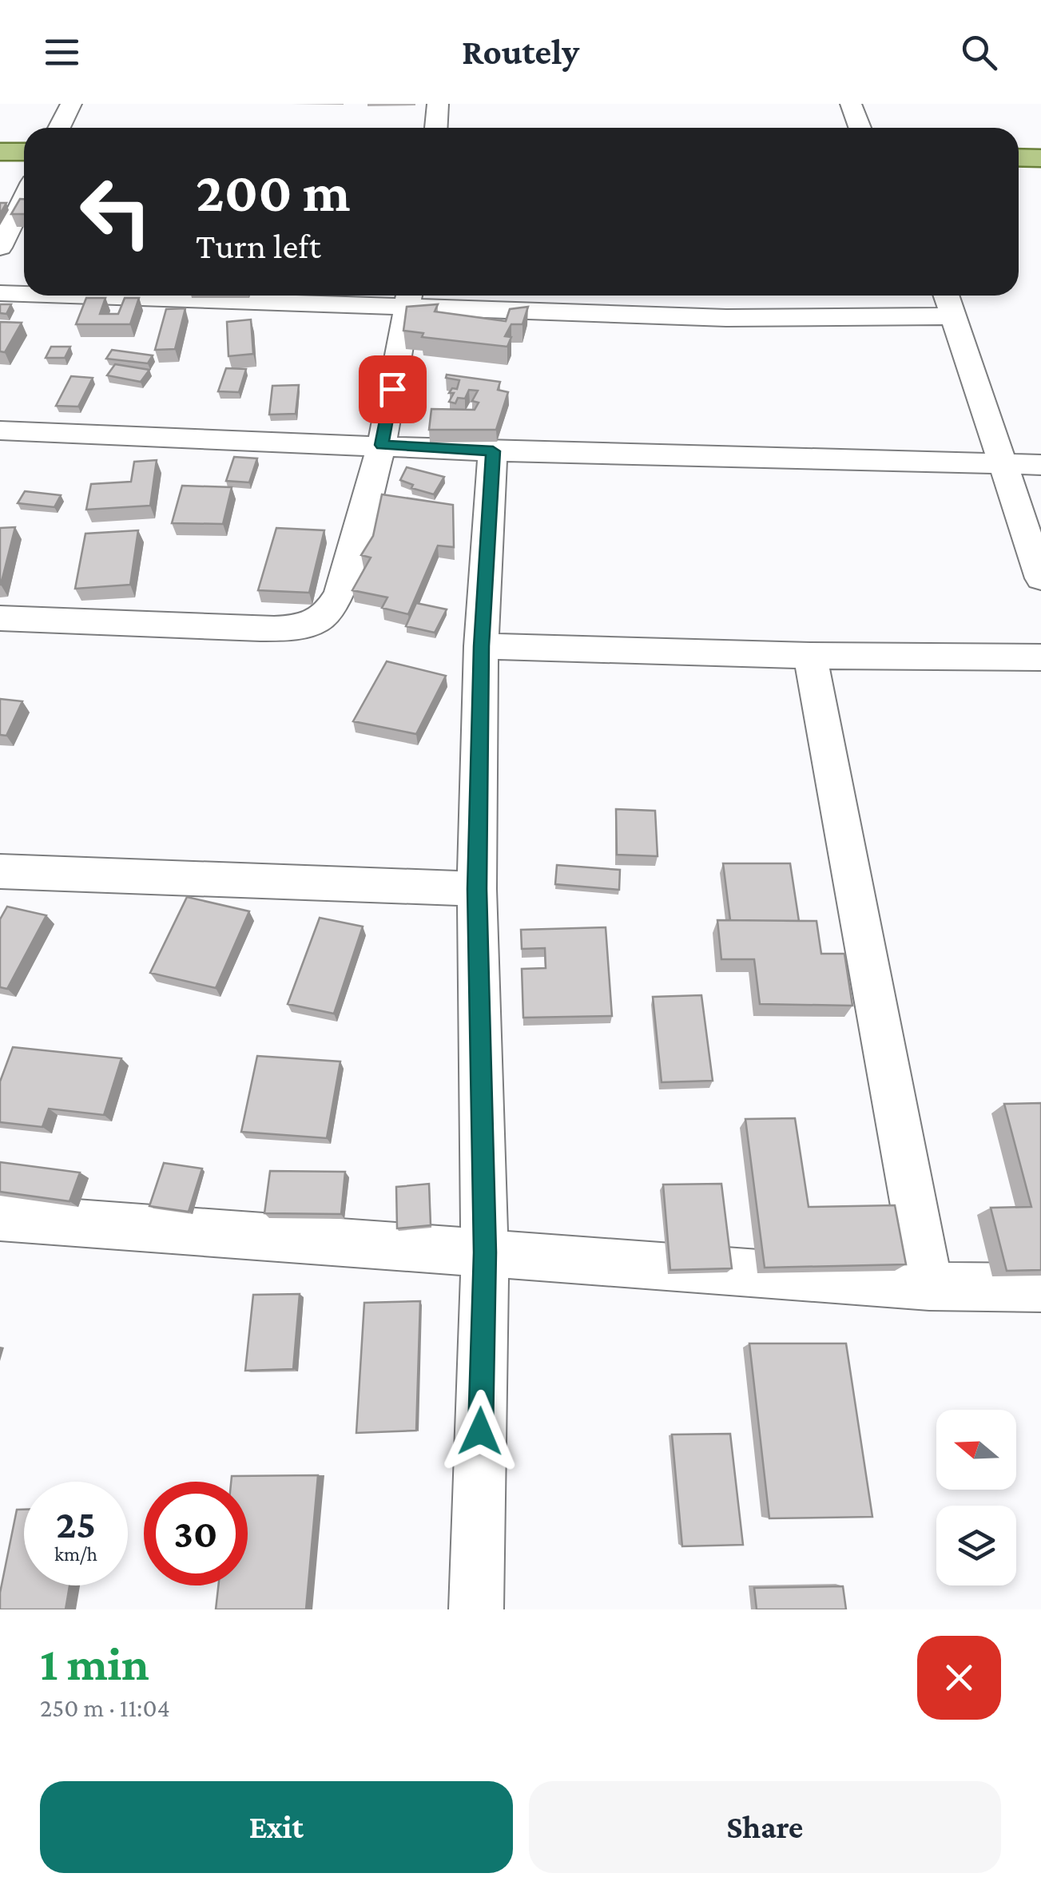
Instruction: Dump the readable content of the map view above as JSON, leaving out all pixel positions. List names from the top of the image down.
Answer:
{
  "north": "left",
  "page": {
    "header": "Routely",
    "turn": ["200 m", "Turn left"],
    "speed": "25 km/h",
    "limit": "30",
    "heading": ["1 min", "250 m · 11:04"],
    "buttons": ["Exit", "Share"]
  }
}
